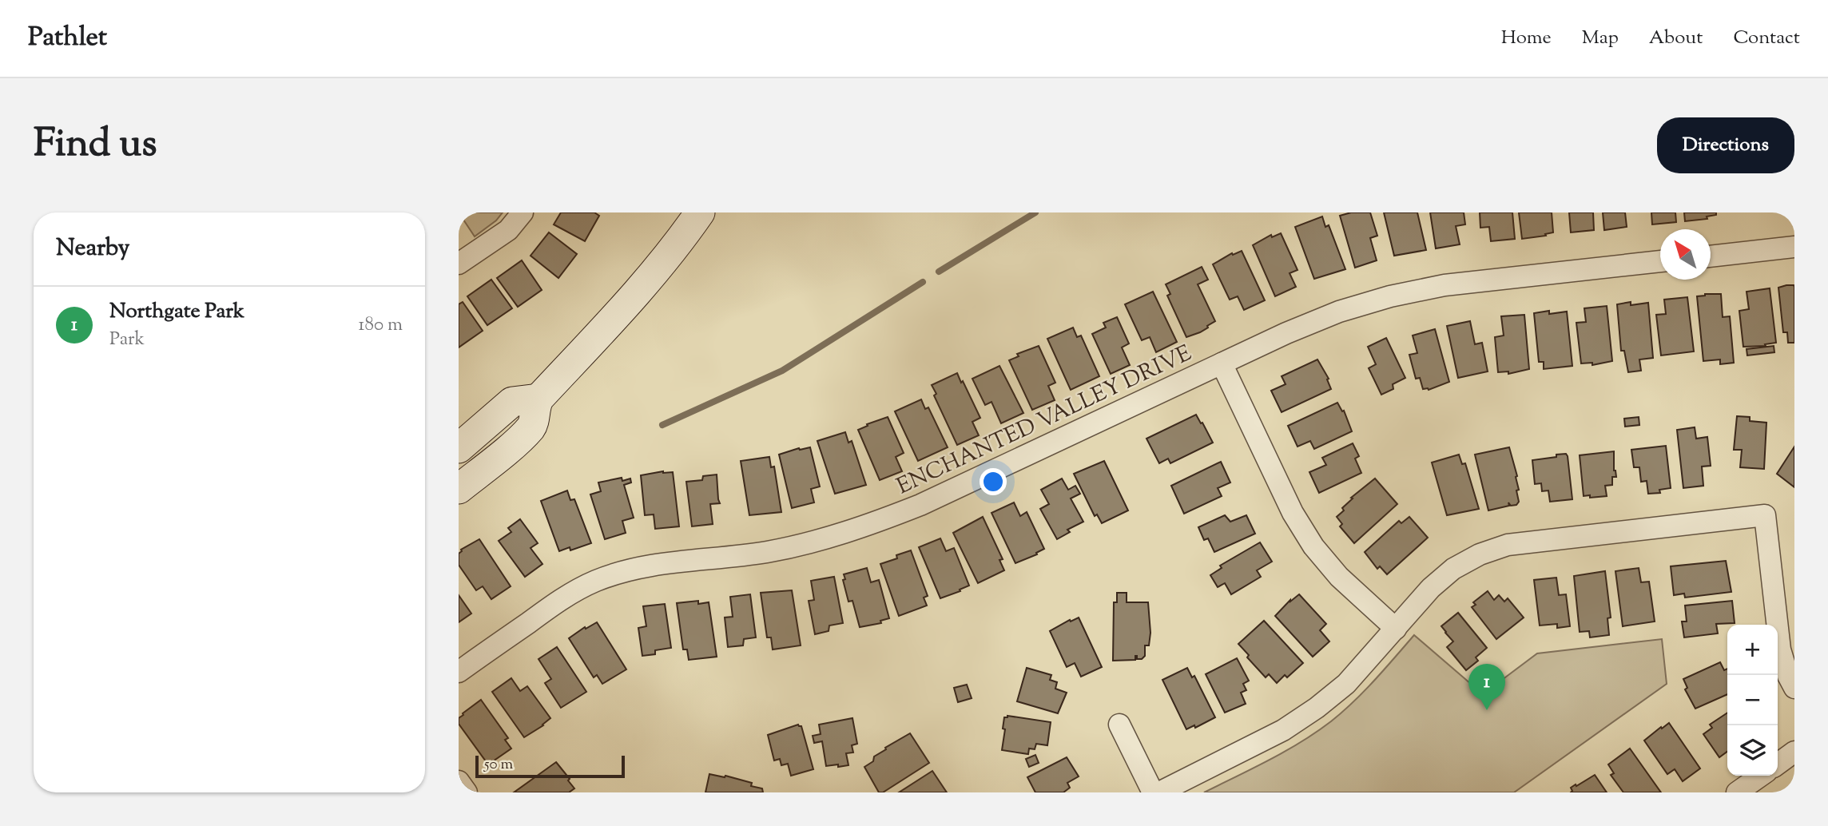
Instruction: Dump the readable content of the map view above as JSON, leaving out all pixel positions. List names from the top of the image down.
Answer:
{
  "streets": {
    "street": ["ENCHANTED VALLEY DRIVE"]
  },
  "scale_bar": "50 m",
  "north": "top left",
  "page": {
    "header": "Pathlet",
    "nav": [
      "Home",
      "Map",
      "About",
      "Contact"
    ],
    "title": "Find us",
    "buttons": "Directions",
    "heading": "Nearby",
    "list": [
      {
        "mark": "1",
        "name": "Northgate Park",
        "note": "Park",
        "value": "180 m"
      }
    ],
    "map_buttons": ["+", "−"],
    "pins": "1",
    "scale": "50 m"
  }
}
